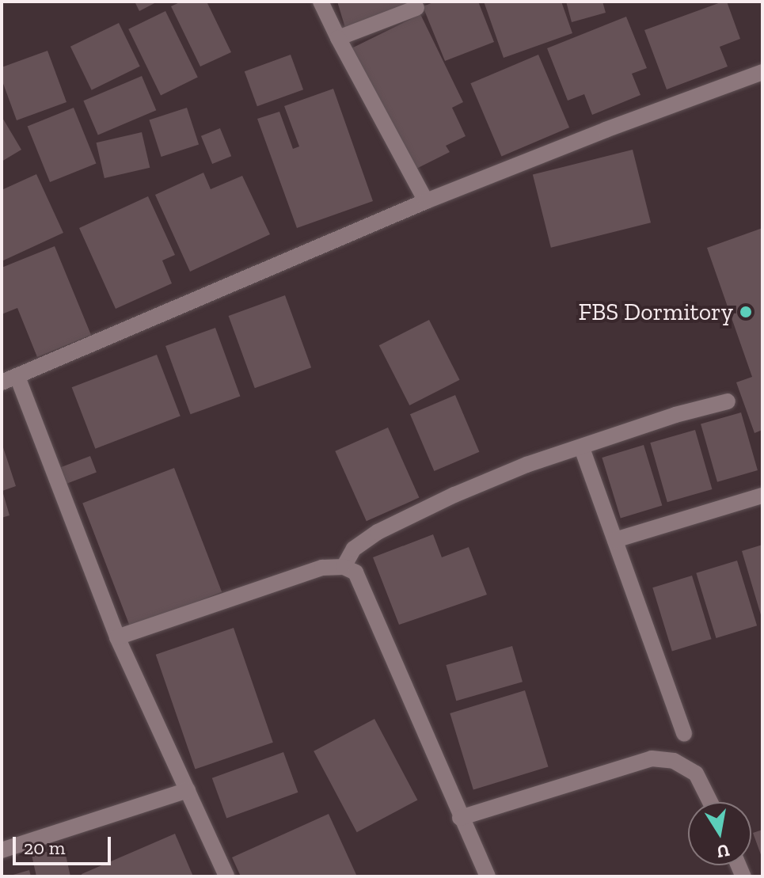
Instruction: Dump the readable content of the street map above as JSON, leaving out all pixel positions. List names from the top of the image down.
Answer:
{
  "places": ["FBS Dormitory"],
  "scale_bar": "20 m",
  "north": "bottom"
}
